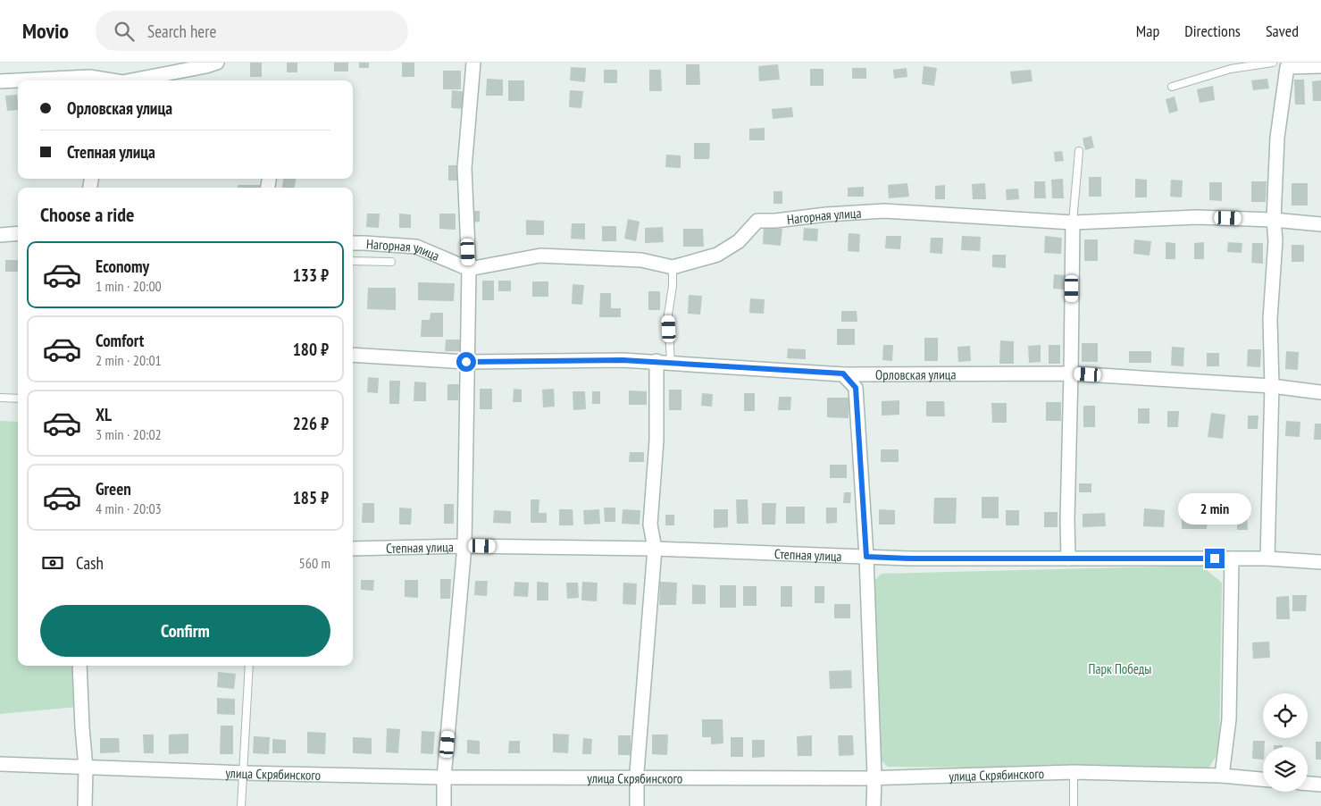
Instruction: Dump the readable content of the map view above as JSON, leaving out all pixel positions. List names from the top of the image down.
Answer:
{
  "streets": {
    "street": [
      "Нагорная улица",
      "Орловская улица",
      "Степная улица",
      "улица Скрябинского"
    ]
  },
  "parks": ["Парк Победы"],
  "page": {
    "header": "Movio",
    "search": "Search here",
    "nav": ["Map", "Directions", "Saved"],
    "banner": ["Орловская улица", "Степная улица"],
    "heading": "Choose a ride",
    "list": [
      {
        "name": "Economy",
        "note": "1 min · 20:00",
        "value": "133 ₽"
      },
      {
        "name": "Comfort",
        "note": "2 min · 20:01",
        "value": "180 ₽"
      },
      {
        "name": "XL",
        "note": "3 min · 20:02",
        "value": "226 ₽"
      },
      {
        "name": "Green",
        "note": "4 min · 20:03",
        "value": "185 ₽"
      }
    ],
    "bubble": "2 min",
    "pay": ["Cash", "560 m"],
    "buttons": "Confirm"
  }
}
